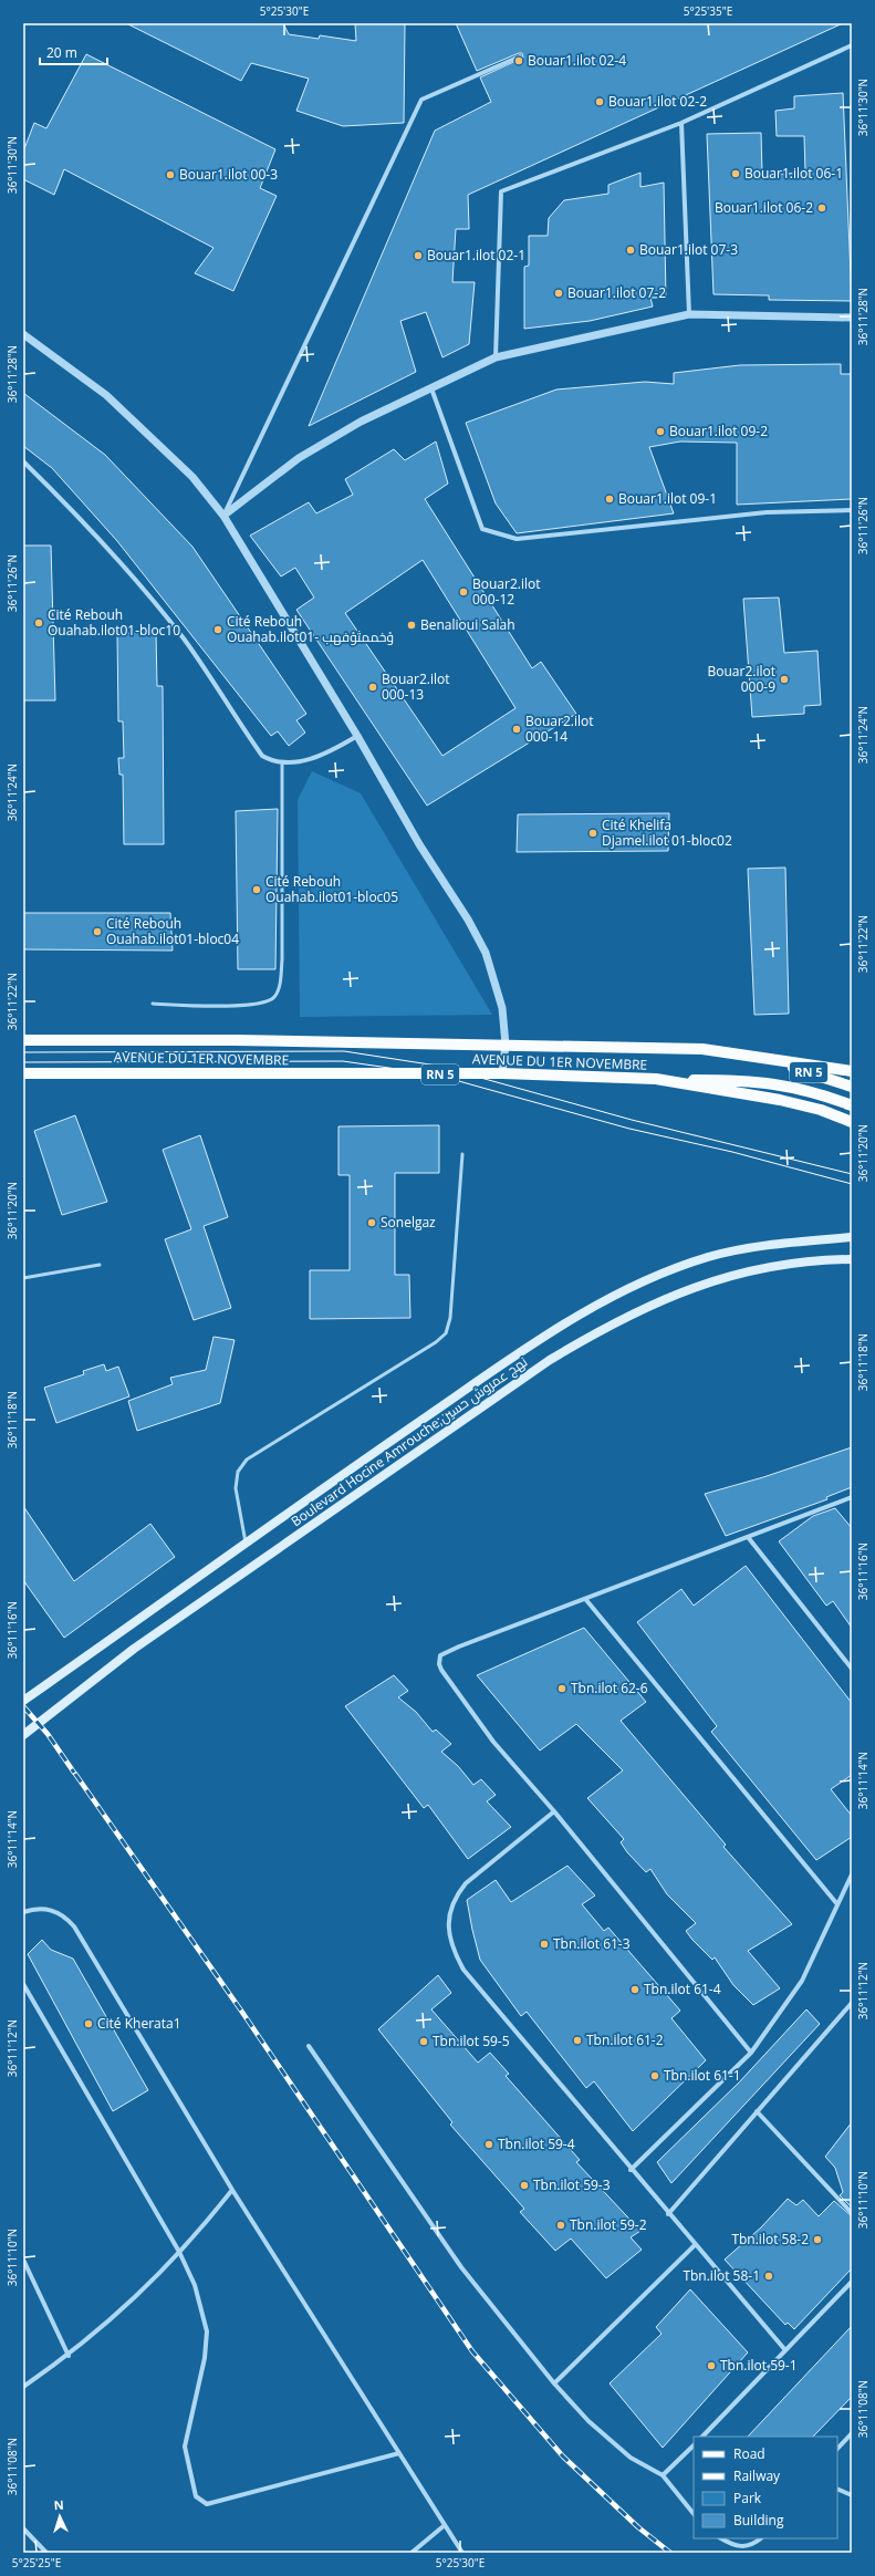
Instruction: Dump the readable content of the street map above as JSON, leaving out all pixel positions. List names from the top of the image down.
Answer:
{
  "streets": {
    "main road": ["AVENUE DU 1ER NOVEMBRE", "RN 5", "Boulevard Hocine Amrouche;نهج عمروش حسين"]
  },
  "crossings": [
    ["AVENUE DU 1ER NOVEMBRE", "RN 5"]
  ],
  "places": [
    "Bouar1.ilot 02-4",
    "Bouar1.ilot 02-2",
    "Bouar1.ilot 06-1",
    "Bouar1.ilot 00-3",
    "Bouar1.ilot 06-2",
    "Bouar1.ilot 07-3",
    "Bouar1.ilot 02-1",
    "Bouar1.ilot 07-2",
    "Bouar1.ilot 09-2",
    "Bouar1.ilot 09-1",
    "Bouar2.ilot 000-12",
    "Cité Rebouh Ouahab.ilot01-bloc10",
    "Benalioui Salah",
    "Cité Rebouh Ouahab.ilot01- ؤخممثؤفهب",
    "Bouar2.ilot 000-9",
    "Bouar2.ilot 000-13",
    "Bouar2.ilot 000-14",
    "Cité Khelifa Djamel.ilot 01-bloc02",
    "Cité Rebouh Ouahab.ilot01-bloc05",
    "Cité Rebouh Ouahab.ilot01-bloc04",
    "Sonelgaz",
    "Tbn.ilot 62-6",
    "Tbn.ilot 61-3",
    "Tbn.ilot 61-4",
    "Cité Kherata1",
    "Tbn.ilot 61-2",
    "Tbn.ilot 59-5",
    "Tbn.ilot 61-1",
    "Tbn.ilot 59-4",
    "Tbn.ilot 59-3",
    "Tbn.ilot 59-2",
    "Tbn.ilot 58-2",
    "Tbn.ilot 58-1",
    "Tbn.ilot 59-1"
  ],
  "legend": [
    "Road",
    "Railway",
    "Park",
    "Building"
  ],
  "scale_bar": "20 m",
  "north": "top",
  "coordinates": [
    "5°25'30\"E",
    "5°25'35\"E",
    "36°11'30\"N",
    "36°11'28\"N",
    "36°11'26\"N",
    "36°11'24\"N",
    "36°11'22\"N",
    "36°11'20\"N",
    "36°11'18\"N",
    "36°11'16\"N",
    "36°11'14\"N",
    "36°11'12\"N",
    "36°11'10\"N",
    "36°11'08\"N",
    "5°25'25\"E"
  ]
}
